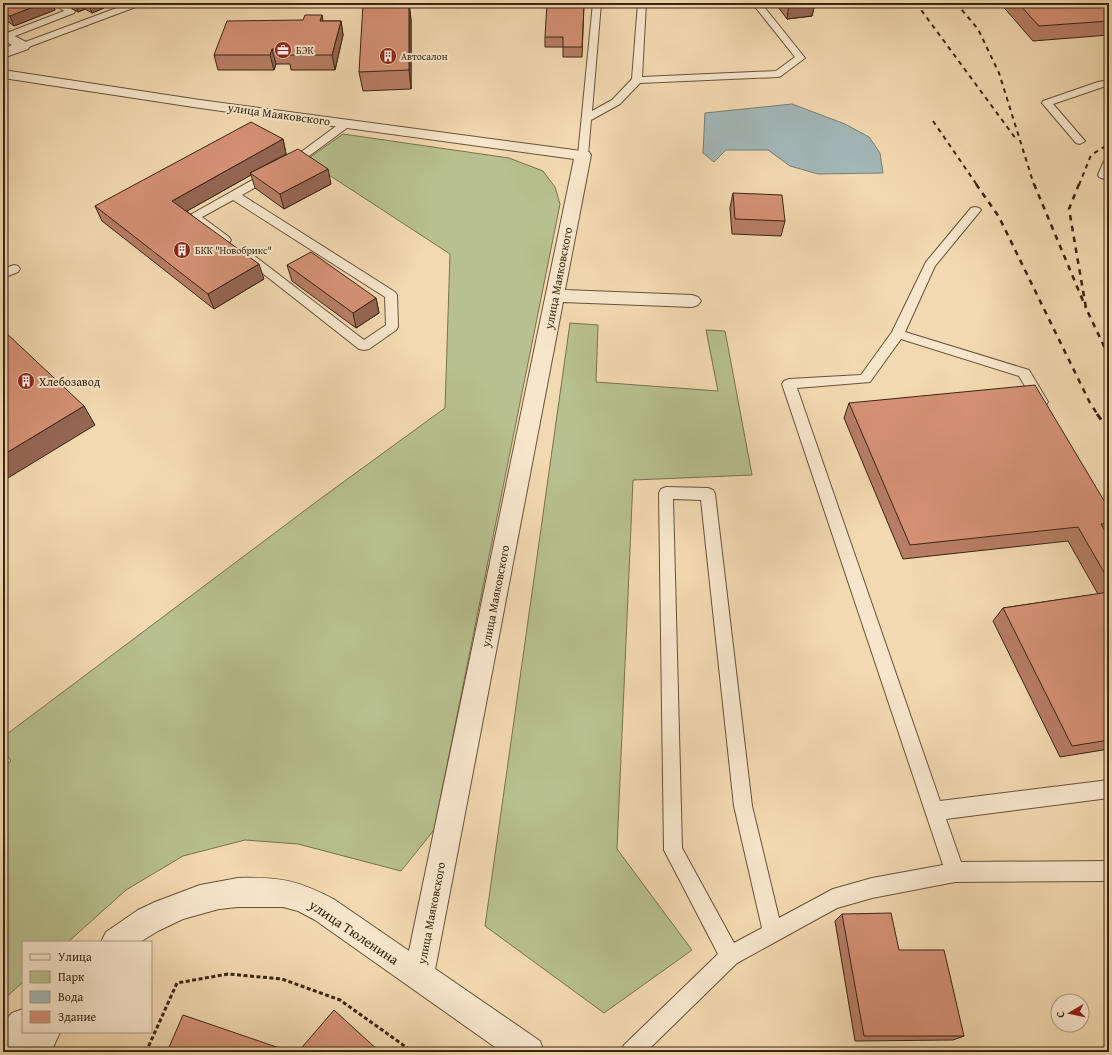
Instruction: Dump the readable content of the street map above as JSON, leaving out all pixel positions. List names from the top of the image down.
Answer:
{
  "streets": {
    "street": ["улица Маяковского", "улица Тюленина"]
  },
  "crossings": [
    ["улица Маяковского", "улица Тюленина"]
  ],
  "places": {
    "office": ["БЭК"],
    "building": ["Автосалон", "БКК \"Новобрикс\"", "Хлебозавод"]
  },
  "legend": [
    "Улица",
    "Парк",
    "Вода",
    "Здание"
  ],
  "north": "left"
}
